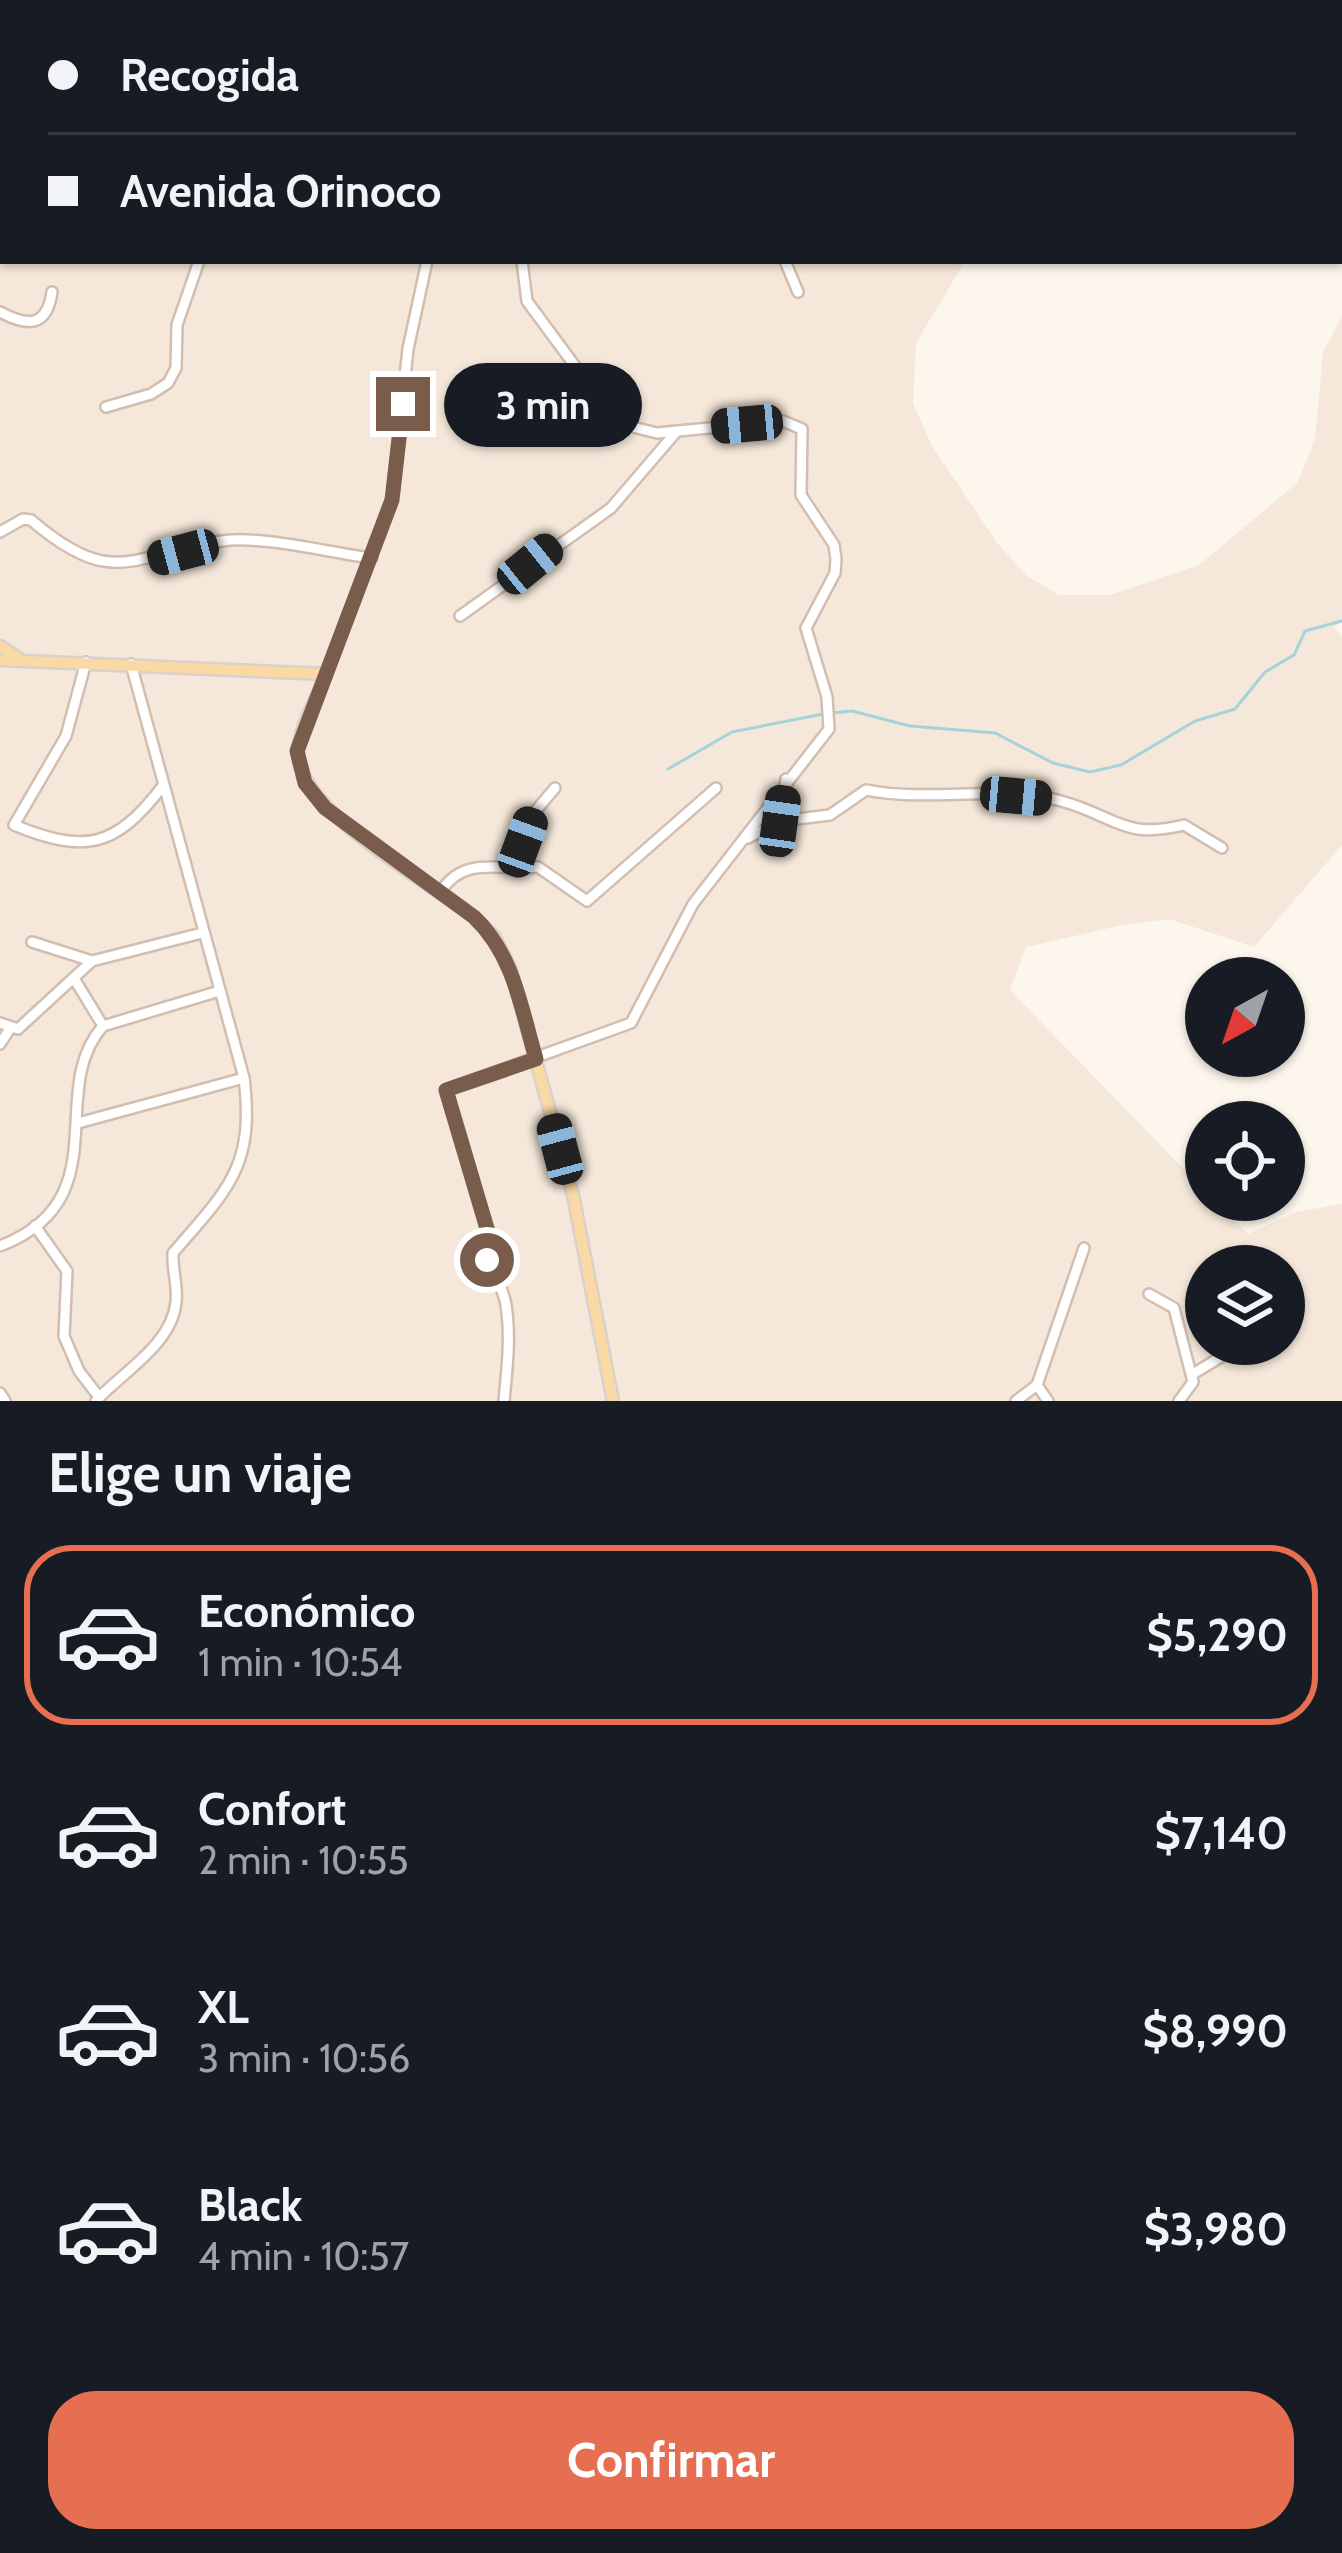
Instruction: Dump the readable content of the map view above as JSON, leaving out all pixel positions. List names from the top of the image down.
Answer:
{
  "north": "bottom left",
  "page": {
    "banner": ["Recogida", "Avenida Orinoco"],
    "bubble": "3 min",
    "heading": "Elige un viaje",
    "list": [
      {
        "name": "Económico",
        "note": "1 min · 10:54",
        "value": "$5,290"
      },
      {
        "name": "Confort",
        "note": "2 min · 10:55",
        "value": "$7,140"
      },
      {
        "name": "XL",
        "note": "3 min · 10:56",
        "value": "$8,990"
      },
      {
        "name": "Black",
        "note": "4 min · 10:57",
        "value": "$3,980"
      }
    ],
    "buttons": "Confirmar"
  }
}
